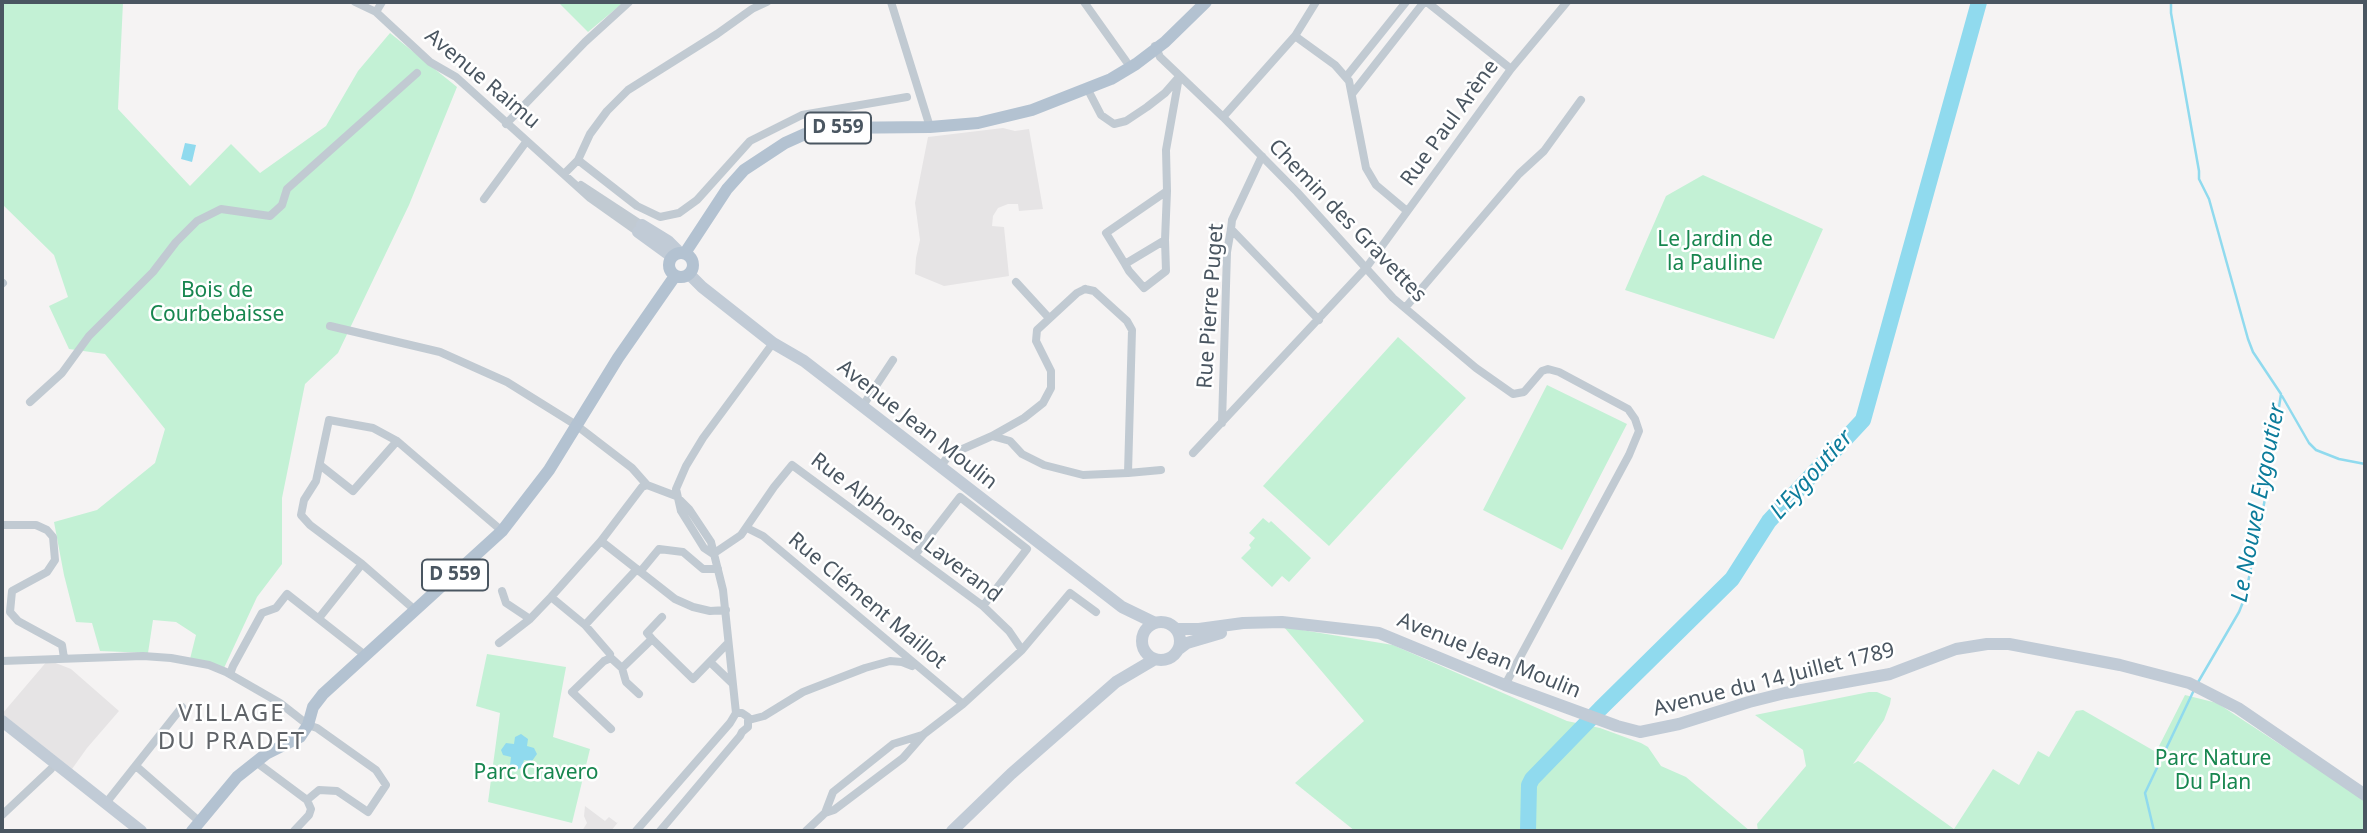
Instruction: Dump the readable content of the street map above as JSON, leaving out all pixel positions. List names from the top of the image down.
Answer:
{
  "streets": {
    "main road": ["D 559"],
    "street": [
      "Avenue Raimu",
      "Rue Paul Arène",
      "Chemin des Gravettes",
      "Rue Pierre Puget",
      "Avenue Jean Moulin",
      "Rue Alphonse Laverand",
      "Rue Clément Maillot",
      "Avenue du 14 Juillet 1789"
    ]
  },
  "crossings": [
    ["Avenue Raimu", "D 559"],
    ["Avenue Raimu", "Avenue Jean Moulin"],
    ["Rue Paul Arène", "Chemin des Gravettes"],
    ["Rue Paul Arène", "Rue Pierre Puget"],
    ["D 559", "Chemin des Gravettes"],
    ["D 559", "Avenue Jean Moulin"],
    ["Chemin des Gravettes", "Rue Pierre Puget"],
    ["Chemin des Gravettes", "Avenue Jean Moulin"],
    ["Avenue Jean Moulin", "Avenue du 14 Juillet 1789"],
    ["Rue Alphonse Laverand", "Rue Clément Maillot"]
  ],
  "districts": ["VILLAGE DU PRADET"],
  "water": ["L'Eygoutier", "Le Nouvel Eygoutier"],
  "parks": [
    "Le Jardin de la Pauline",
    "Bois de Courbebaisse",
    "Parc Nature Du Plan",
    "Parc Cravero"
  ]
}
